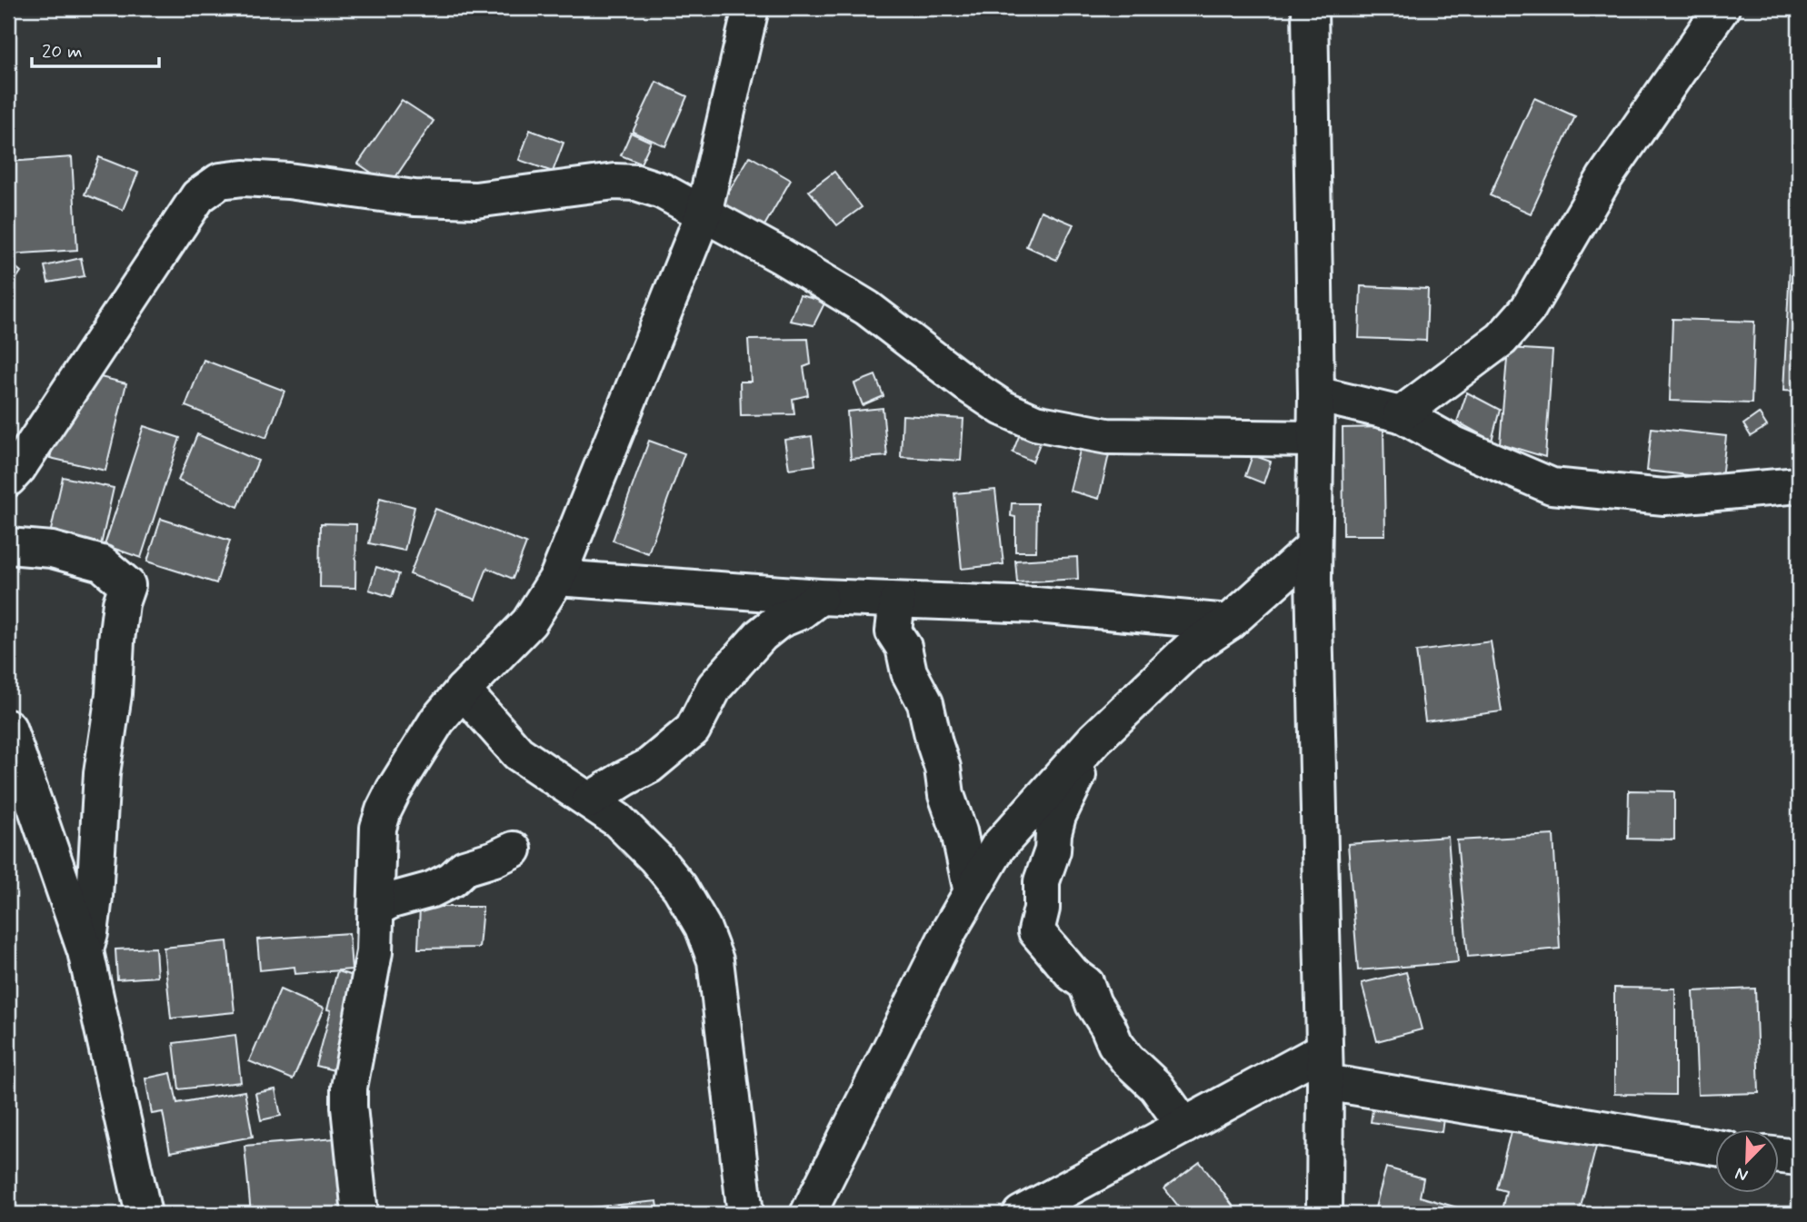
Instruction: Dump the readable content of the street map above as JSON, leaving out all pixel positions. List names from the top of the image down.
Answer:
{
  "scale_bar": "20 m",
  "north": "bottom left"
}
